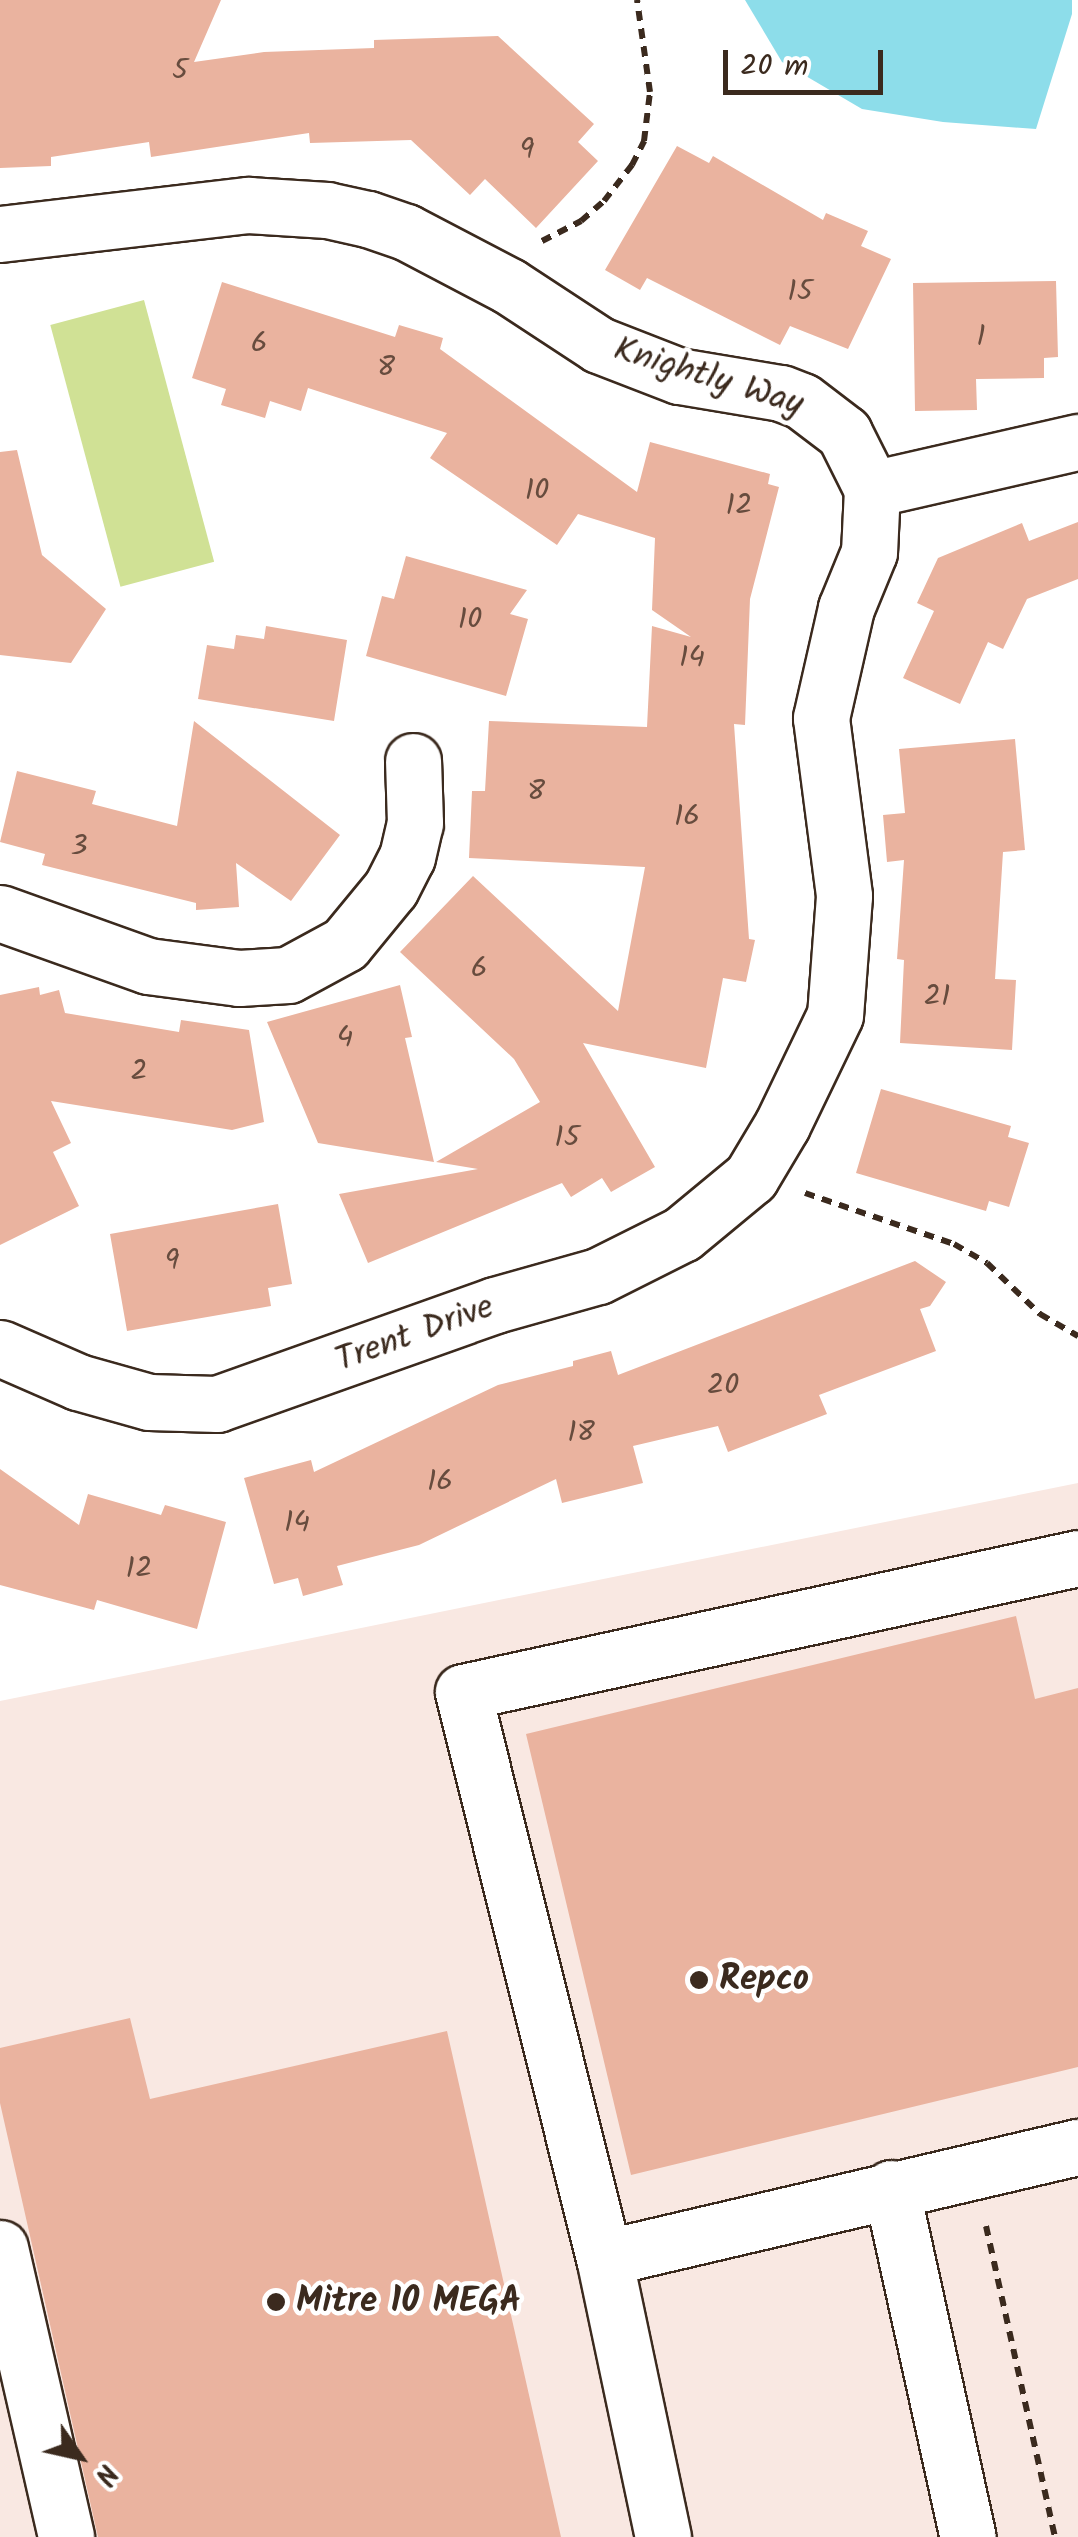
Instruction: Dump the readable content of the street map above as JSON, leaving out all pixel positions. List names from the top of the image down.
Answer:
{
  "streets": {
    "street": ["Knightly Way", "Trent Drive"]
  },
  "crossings": [
    ["Knightly Way", "Trent Drive"]
  ],
  "places": ["Repco", "Mitre 10 MEGA"],
  "house_numbers": [
    "5",
    "9",
    "15",
    "1",
    "6",
    "8",
    "10",
    "12",
    "10",
    "14",
    "8",
    "16",
    "3",
    "6",
    "21",
    "4",
    "2",
    "15",
    "9",
    "20",
    "18",
    "16",
    "14",
    "12"
  ],
  "scale_bar": "20 m",
  "north": "bottom right"
}
